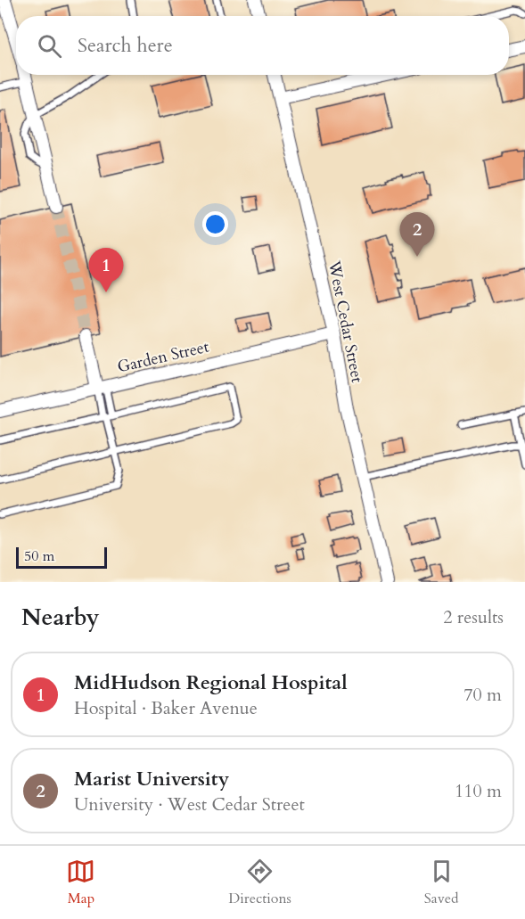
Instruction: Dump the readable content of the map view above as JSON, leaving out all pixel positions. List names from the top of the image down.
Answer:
{
  "streets": {
    "street": ["West Cedar Street", "Garden Street"]
  },
  "crossings": [
    ["West Cedar Street", "Garden Street"]
  ],
  "scale_bar": "50 m",
  "page": {
    "search": "Search here",
    "pins": ["2", "1"],
    "scale": "50 m",
    "heading": ["Nearby", "2 results"],
    "list": [
      {
        "mark": "1",
        "name": "MidHudson Regional Hospital",
        "note": "Hospital · Baker Avenue",
        "value": "70 m"
      },
      {
        "mark": "2",
        "name": "Marist University",
        "note": "University · West Cedar Street",
        "value": "110 m"
      }
    ],
    "nav": ["Map", "Directions", "Saved"]
  }
}
